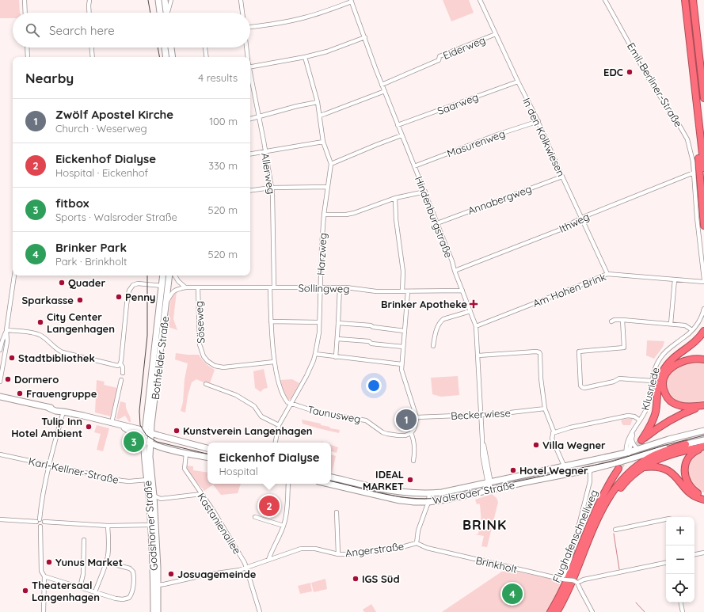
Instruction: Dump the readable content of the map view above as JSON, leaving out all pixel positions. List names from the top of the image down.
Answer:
{
  "streets": {
    "highway": ["Flughafenschnellweg"],
    "main road": ["Bothfelder Straße", "Walsroder Straße", "Godshorner Straße"],
    "street": [
      "Eiderweg",
      "Emil-Berliner-Straße",
      "Saarweg",
      "In den Kolkwiesen",
      "Masurenweg",
      "Allerweg",
      "Annabergweg",
      "Hindenburgstraße",
      "Ithweg",
      "Harzweg",
      "Sollingweg",
      "Am Hohen Brink",
      "Söseweg",
      "Klusriede",
      "Taunusweg",
      "Beckerwiese",
      "Karl-Kellner-Straße",
      "Kastanienallee",
      "Angerstraße",
      "Brinkholt"
    ]
  },
  "crossings": [
    ["Eiderweg", "In den Kolkwiesen"],
    ["Eiderweg", "Hindenburgstraße"],
    ["Emil-Berliner-Straße", "Ithweg"],
    ["Saarweg", "In den Kolkwiesen"],
    ["Saarweg", "Hindenburgstraße"],
    ["In den Kolkwiesen", "Masurenweg"],
    ["In den Kolkwiesen", "Annabergweg"],
    ["In den Kolkwiesen", "Ithweg"],
    ["In den Kolkwiesen", "Am Hohen Brink"],
    ["Masurenweg", "Hindenburgstraße"],
    ["Allerweg", "Harzweg"],
    ["Allerweg", "Sollingweg"],
    ["Allerweg", "Söseweg"],
    ["Allerweg", "Taunusweg"],
    ["Annabergweg", "Hindenburgstraße"],
    ["Hindenburgstraße", "Ithweg"],
    ["Hindenburgstraße", "Sollingweg"],
    ["Hindenburgstraße", "Am Hohen Brink"],
    ["Hindenburgstraße", "Beckerwiese"],
    ["Hindenburgstraße", "Walsroder Straße"],
    ["Harzweg", "Sollingweg"],
    ["Harzweg", "Taunusweg"],
    ["Sollingweg", "Söseweg"],
    ["Sollingweg", "Bothfelder Straße"],
    ["Bothfelder Straße", "Godshorner Straße"],
    ["Klusriede", "Walsroder Straße"],
    ["Karl-Kellner-Straße", "Godshorner Straße"],
    ["Walsroder Straße", "Angerstraße"],
    ["Kastanienallee", "Angerstraße"],
    ["Godshorner Straße", "Angerstraße"],
    ["Angerstraße", "Brinkholt"]
  ],
  "districts": ["BRINK"],
  "places": {
    "other": [
      "EDC",
      "Quader",
      "Penny",
      "Sparkasse",
      "City Center Langenhagen",
      "Stadtbibliothek",
      "Dormero",
      "Frauengruppe",
      "Tulip Inn Hotel Ambient",
      "Kunstverein Langenhagen",
      "Villa Wegner",
      "Hotel Wegner",
      "IDEAL MARKET",
      "Yunus Market",
      "Josuagemeinde",
      "IGS Süd",
      "Theatersaal Langenhagen"
    ],
    "health": ["Brinker Apotheke"]
  },
  "page": {
    "search": "Search here",
    "heading": ["Nearby", "4 results"],
    "list": [
      {
        "mark": "1",
        "name": "Zwölf Apostel Kirche",
        "note": "Church · Weserweg",
        "value": "100 m"
      },
      {
        "mark": "2",
        "name": "Eickenhof Dialyse",
        "note": "Hospital · Eickenhof",
        "value": "330 m"
      },
      {
        "mark": "3",
        "name": "fitbox",
        "note": "Sports · Walsroder Straße",
        "value": "520 m"
      },
      {
        "mark": "4",
        "name": "Brinker Park",
        "note": "Park · Brinkholt",
        "value": "520 m"
      }
    ],
    "pins": [
      "1",
      "3",
      "2",
      "4"
    ],
    "popup": ["Eickenhof Dialyse", "Hospital"],
    "map_buttons": ["+", "−"]
  }
}
